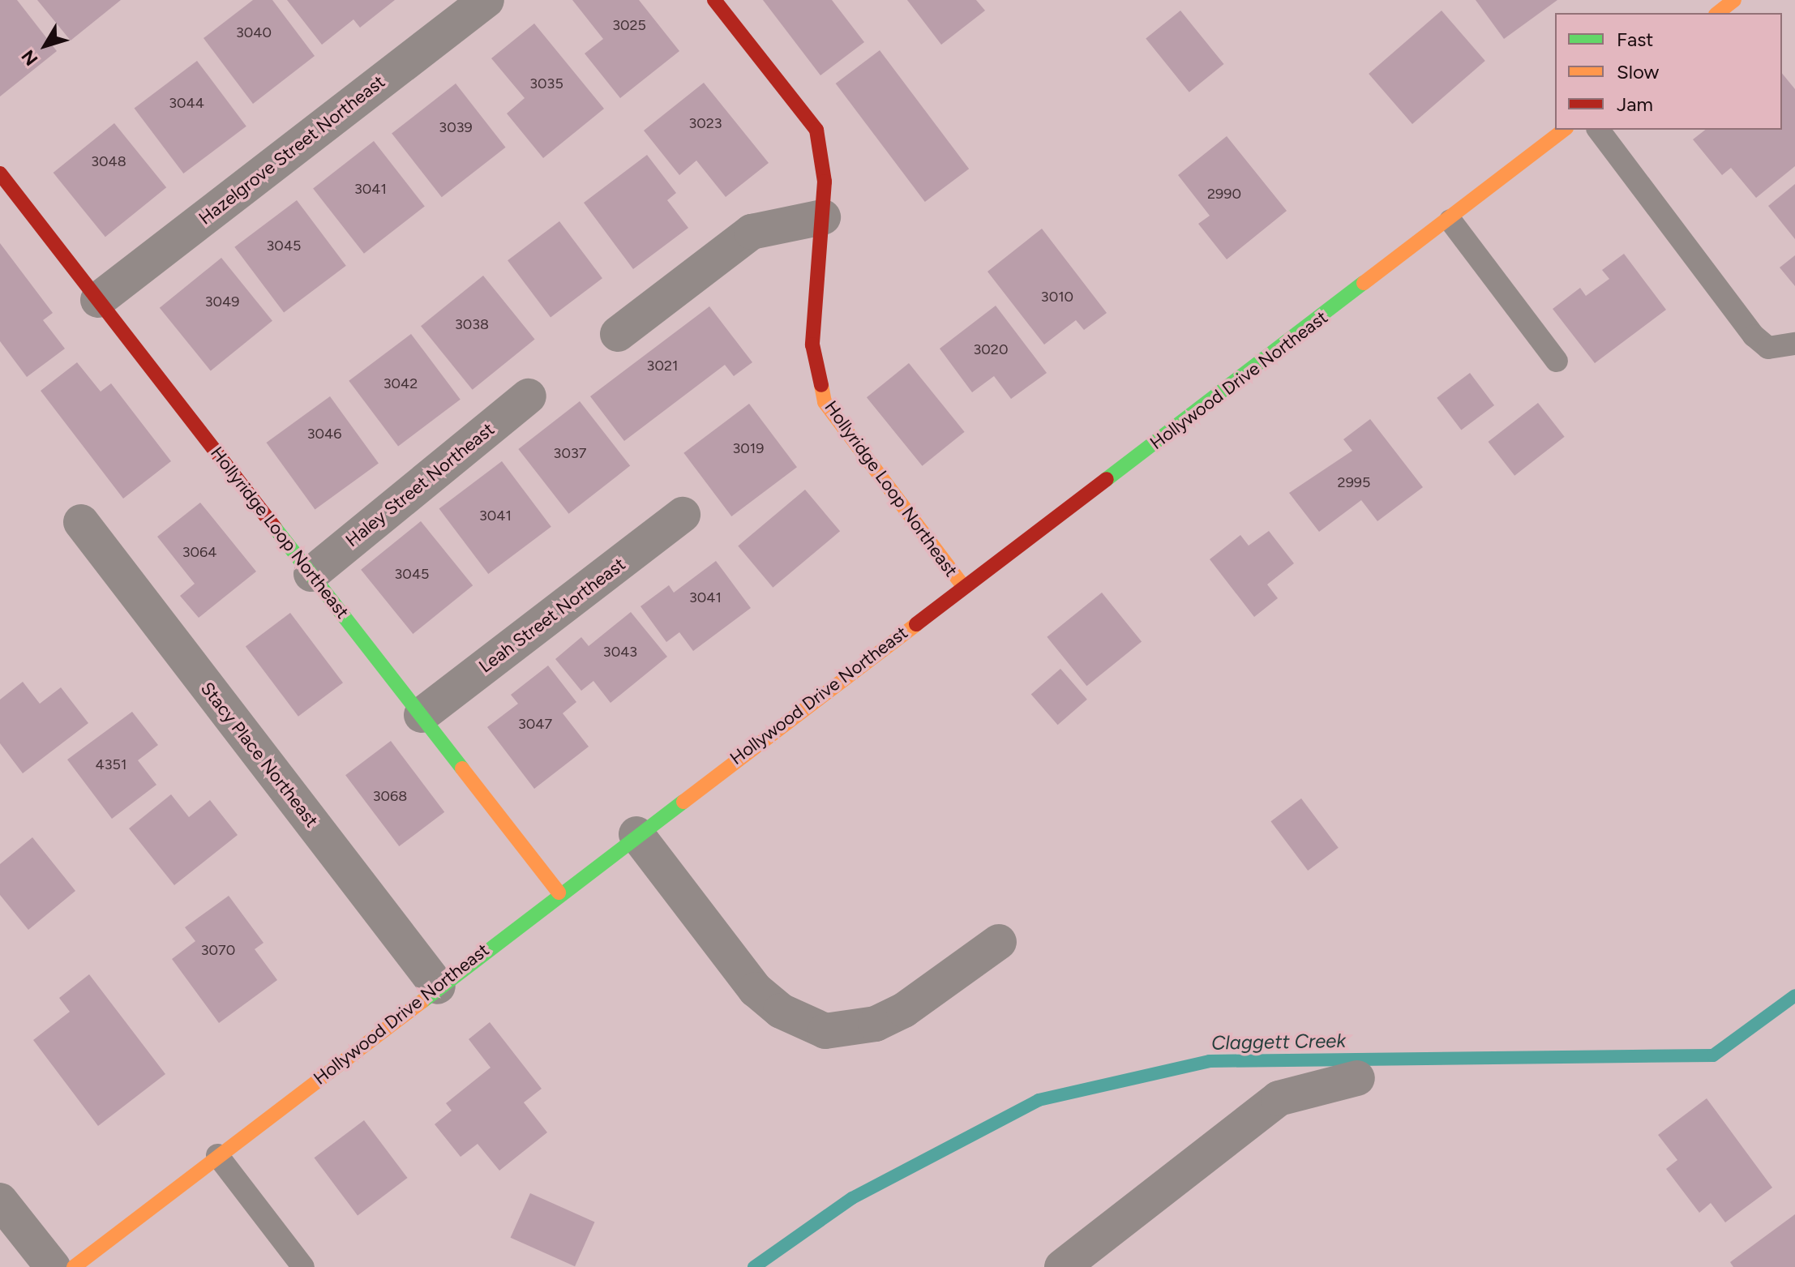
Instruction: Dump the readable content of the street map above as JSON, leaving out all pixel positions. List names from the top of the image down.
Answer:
{
  "streets": {
    "street": [
      "Hazelgrove Street Northeast",
      "Hollywood Drive Northeast",
      "Haley Street Northeast",
      "Hollyridge Loop Northeast",
      "Leah Street Northeast",
      "Stacy Place Northeast"
    ]
  },
  "crossings": [
    ["Hazelgrove Street Northeast", "Hollyridge Loop Northeast"],
    ["Hollywood Drive Northeast", "Hollyridge Loop Northeast"],
    ["Hollywood Drive Northeast", "Stacy Place Northeast"],
    ["Haley Street Northeast", "Hollyridge Loop Northeast"],
    ["Hollyridge Loop Northeast", "Leah Street Northeast"]
  ],
  "water": ["Claggett Creek"],
  "house_numbers": [
    "3025",
    "3040",
    "3035",
    "3044",
    "3023",
    "3039",
    "3048",
    "3041",
    "2990",
    "3045",
    "3010",
    "3049",
    "3038",
    "3020",
    "3021",
    "3042",
    "3046",
    "3019",
    "3037",
    "2995",
    "3041",
    "3064",
    "3045",
    "3041",
    "3043",
    "3047",
    "4351",
    "3068",
    "3070"
  ],
  "legend": ["Fast", "Slow", "Jam"],
  "north": "bottom left"
}
